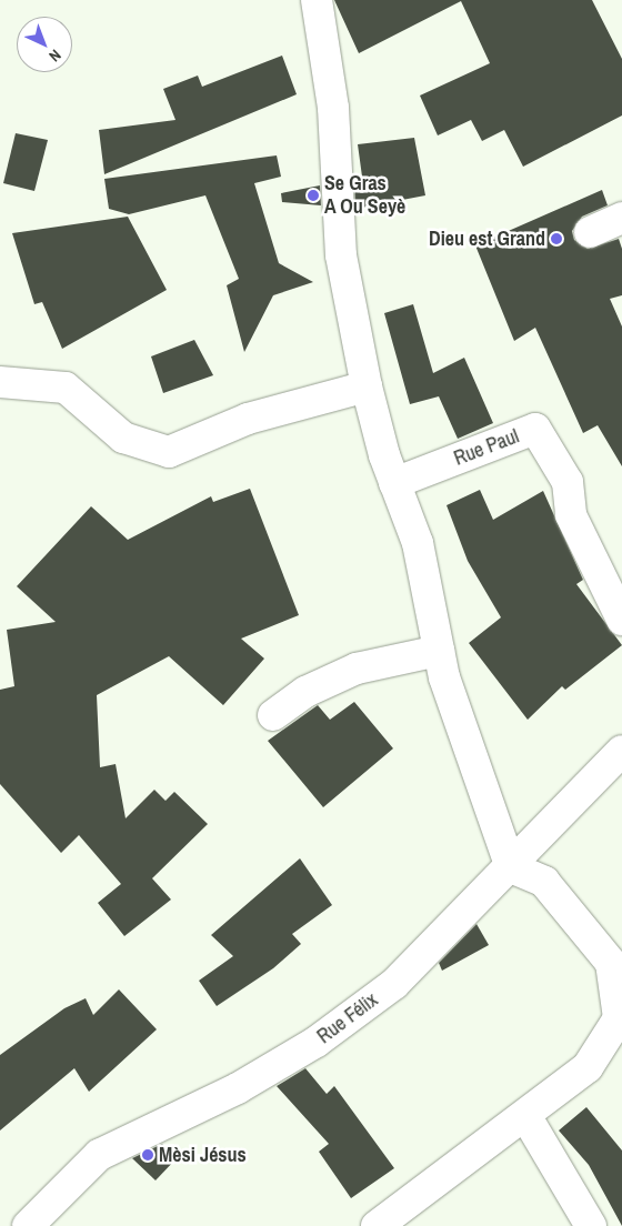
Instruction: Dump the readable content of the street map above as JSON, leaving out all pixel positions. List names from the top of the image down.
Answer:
{
  "streets": {
    "street": ["Rue Paul", "Rue Félix"]
  },
  "places": ["Se Gras A Ou Seyè", "Dieu est Grand", "Mèsi Jésus"],
  "north": "bottom right"
}
